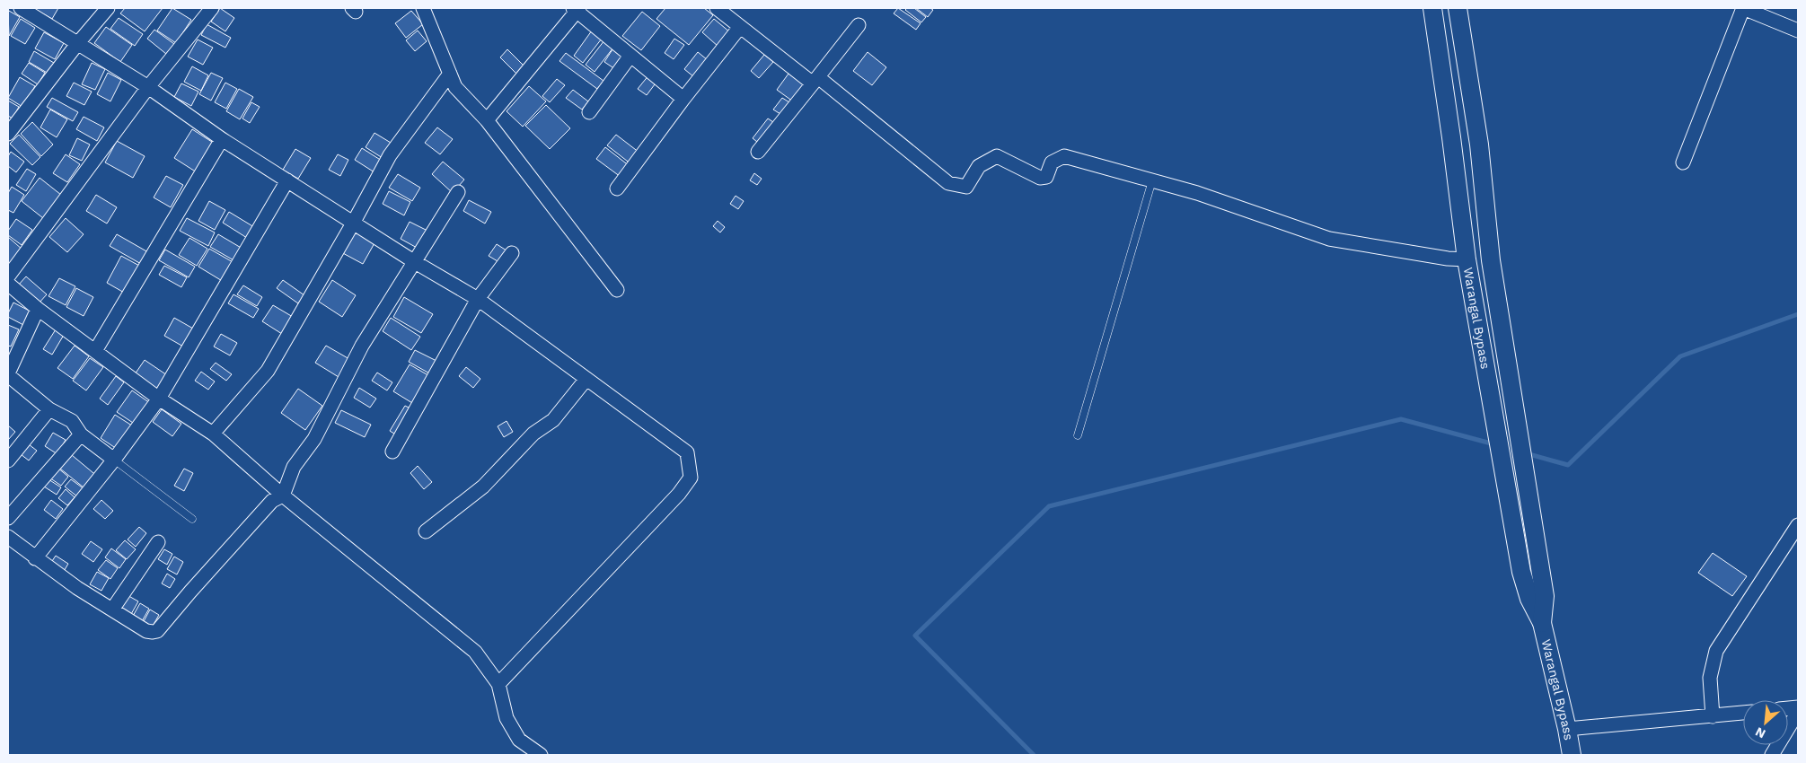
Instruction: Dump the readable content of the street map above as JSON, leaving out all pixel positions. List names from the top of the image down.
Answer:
{
  "streets": {
    "main road": ["Warangal Bypass"]
  },
  "north": "bottom left"
}
